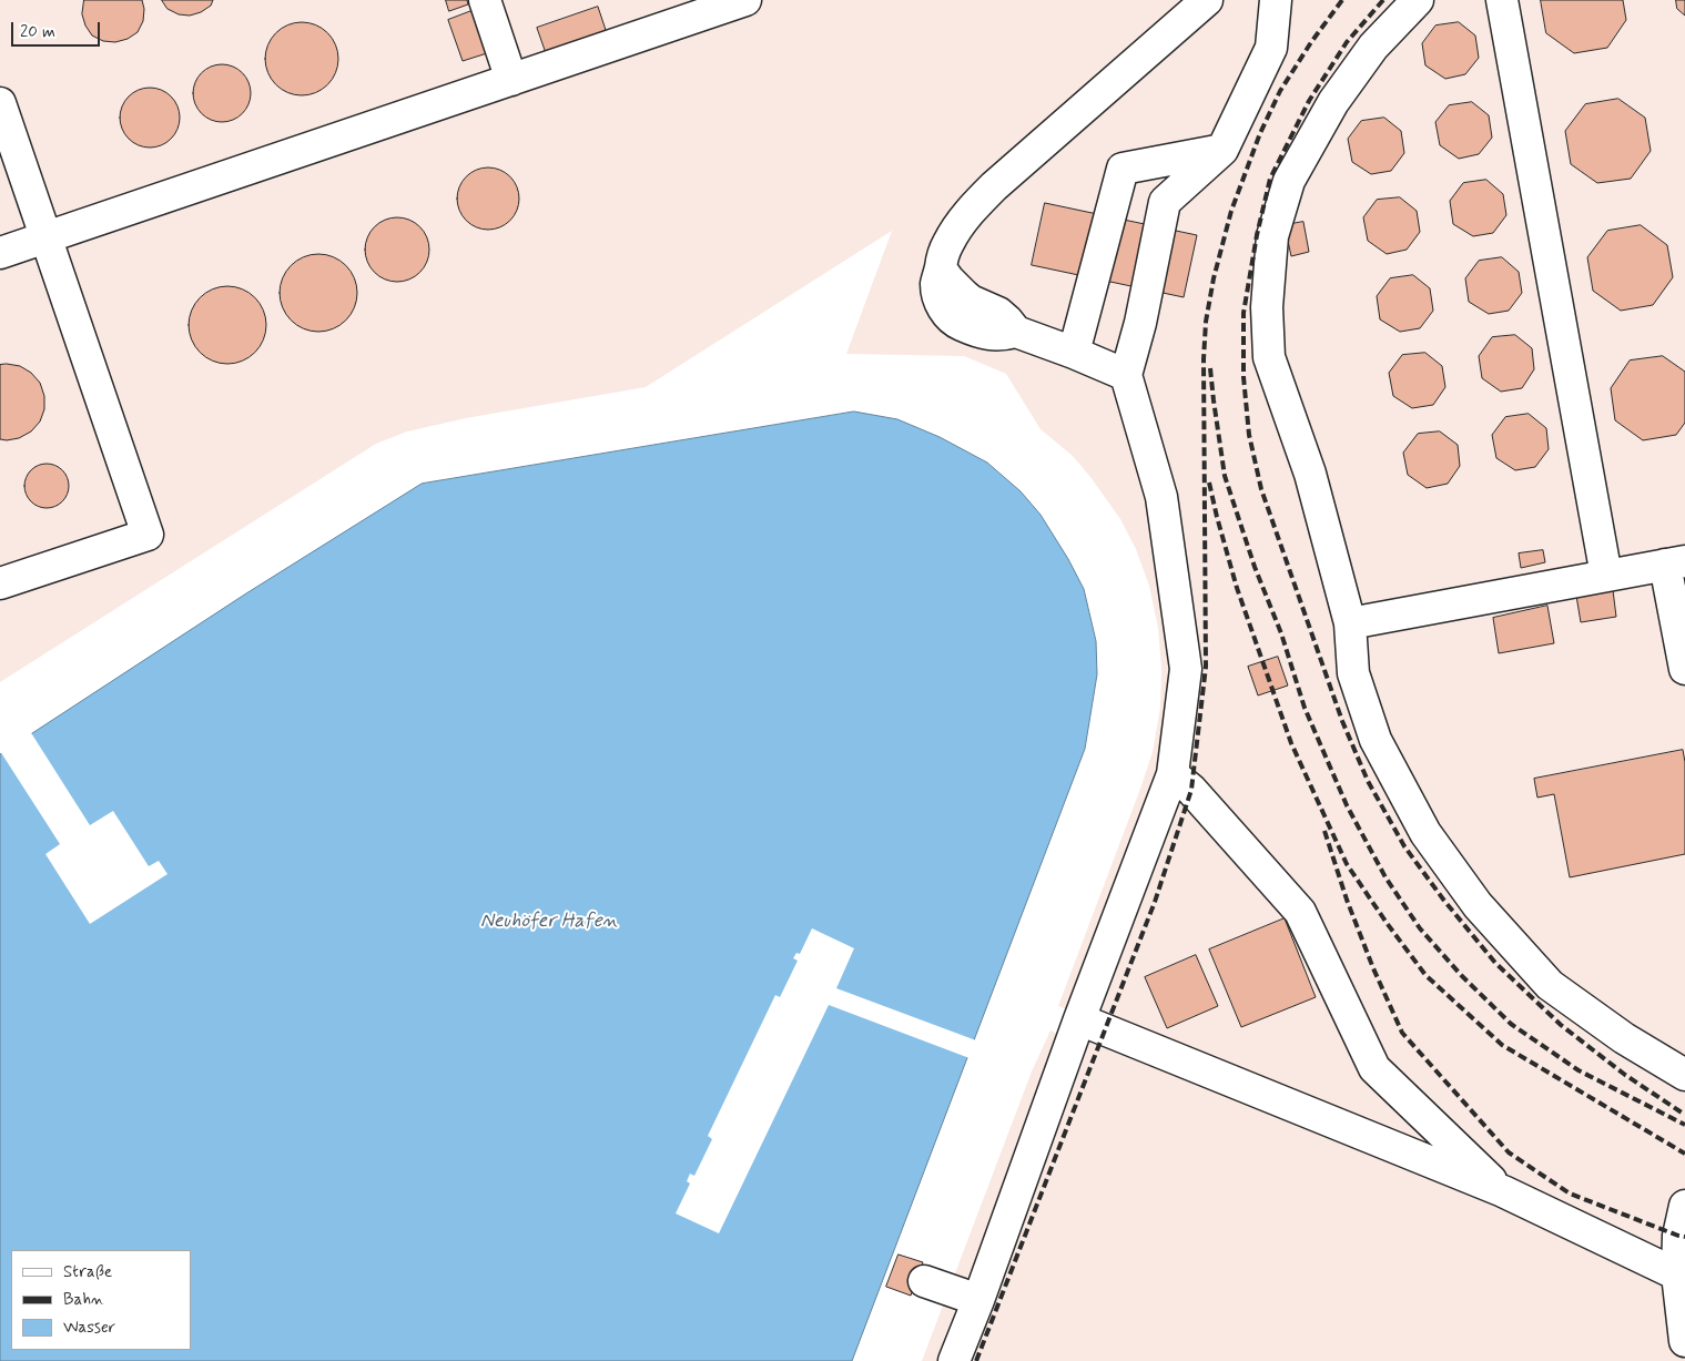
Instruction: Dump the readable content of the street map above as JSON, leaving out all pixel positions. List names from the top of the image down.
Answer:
{
  "water": ["Neuhöfer Hafen"],
  "legend": ["Straße", "Bahn", "Wasser"],
  "scale_bar": "20 m"
}
